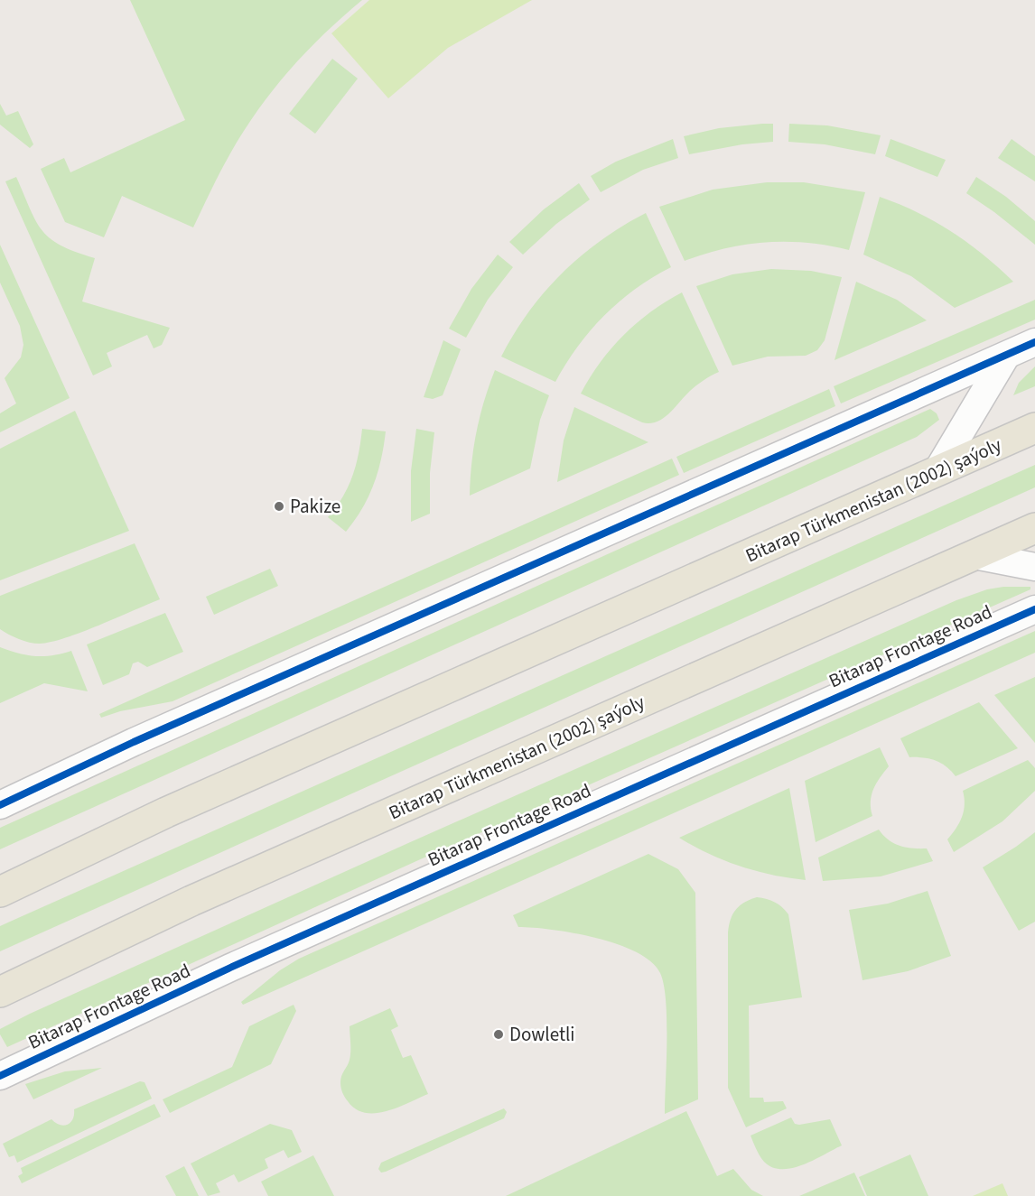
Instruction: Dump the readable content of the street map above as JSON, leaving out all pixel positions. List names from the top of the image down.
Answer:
{
  "streets": {
    "main road": ["Bitarap Türkmenistan (2002) şaýoly"],
    "street": ["Bitarap Frontage Road"]
  },
  "places": ["Pakize", "Dowletli"]
}
